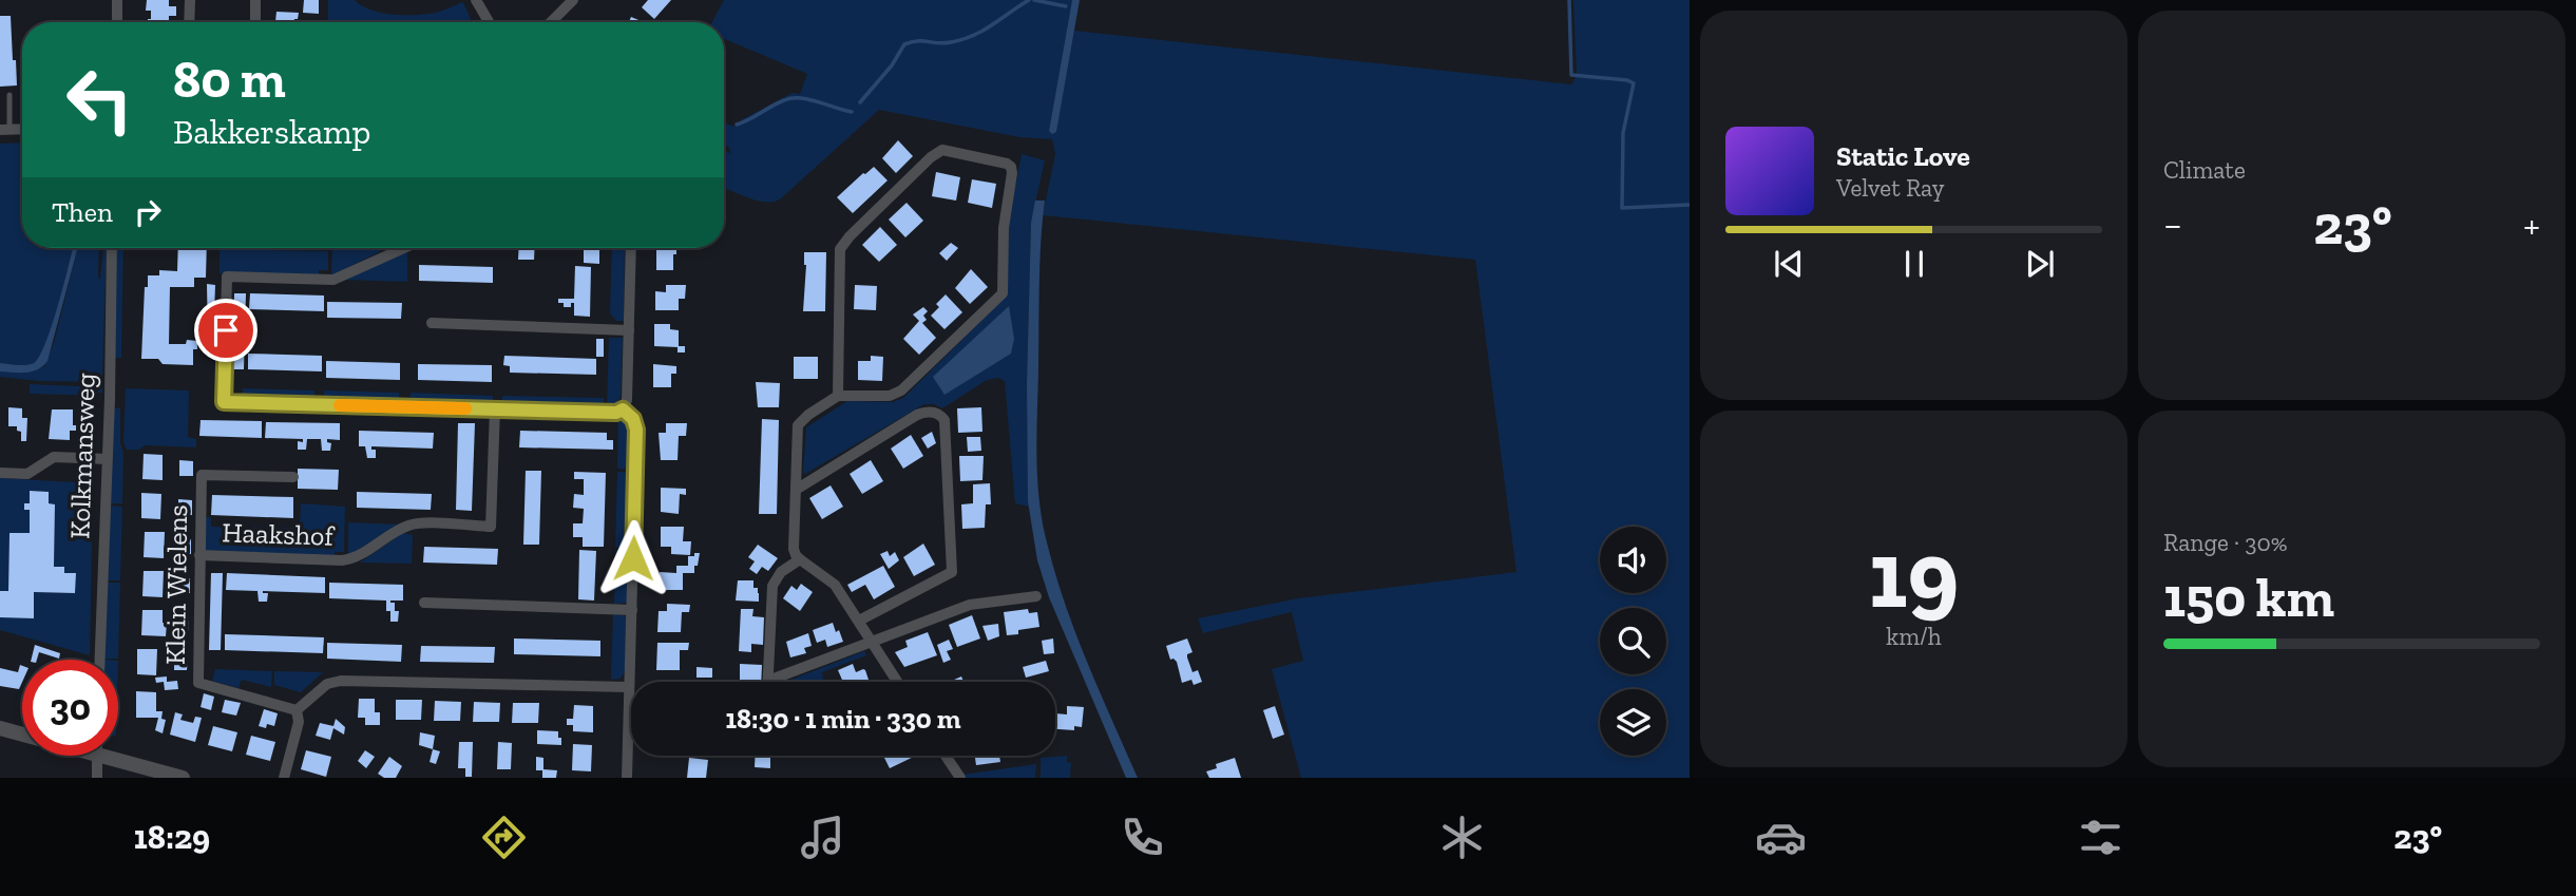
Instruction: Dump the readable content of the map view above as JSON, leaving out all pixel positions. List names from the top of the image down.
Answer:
{
  "streets": {
    "street": ["Kolkmansweg", "Haakshof", "Klein Wielens"]
  },
  "crossings": [
    ["Haakshof", "Klein Wielens"]
  ],
  "page": {
    "tile": [
      "Climate",
      ["19", "km/h"],
      ["Range · 30%", "150 km"]
    ],
    "turn": ["80 m", "Bakkerskamp"],
    "song": ["Static Love", "Velvet Ray"],
    "then": "Then",
    "heat": ["−", "23°", "+"],
    "limit": "30",
    "trip": "18:30 · 1 min · 330 m",
    "tabs": ["18:29", "23°"]
  }
}
